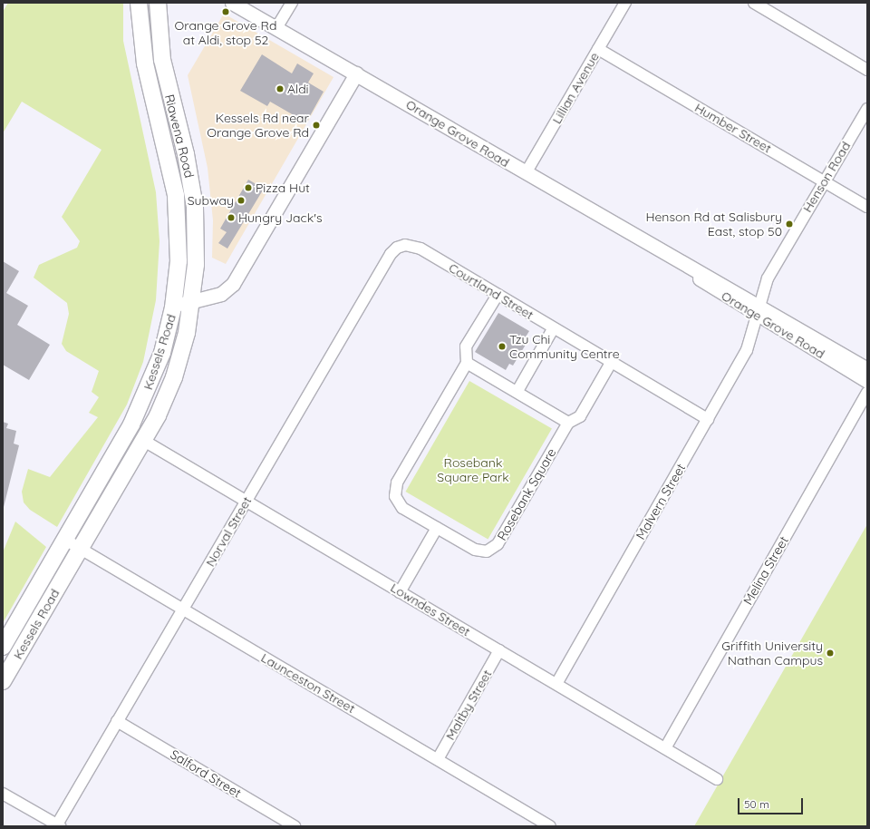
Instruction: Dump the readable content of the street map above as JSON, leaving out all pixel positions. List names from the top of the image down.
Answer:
{
  "streets": {
    "highway": ["Riawena Road", "Kessels Road"],
    "main road": ["Orange Grove Road"],
    "street": [
      "Lillian Avenue",
      "Humber Street",
      "Henson Road",
      "Courtland Street",
      "Rosebank Square",
      "Malvern Street",
      "Norval Street",
      "Melina Street",
      "Lowndes Street",
      "Launceston Street",
      "Maltby Street",
      "Salford Street"
    ]
  },
  "crossings": [
    ["Lillian Avenue", "Humber Street"],
    ["Lillian Avenue", "Orange Grove Road"],
    ["Humber Street", "Henson Road"],
    ["Orange Grove Road", "Henson Road"],
    ["Orange Grove Road", "Kessels Road"],
    ["Orange Grove Road", "Malvern Street"],
    ["Riawena Road", "Kessels Road"],
    ["Henson Road", "Malvern Street"],
    ["Courtland Street", "Rosebank Square"],
    ["Courtland Street", "Malvern Street"],
    ["Courtland Street", "Norval Street"],
    ["Kessels Road", "Lowndes Street"],
    ["Kessels Road", "Launceston Street"],
    ["Malvern Street", "Lowndes Street"],
    ["Norval Street", "Lowndes Street"],
    ["Norval Street", "Launceston Street"],
    ["Norval Street", "Salford Street"],
    ["Melina Street", "Lowndes Street"],
    ["Lowndes Street", "Maltby Street"],
    ["Launceston Street", "Maltby Street"]
  ],
  "parks": ["Rosebank Square Park"],
  "places": [
    "Orange Grove Rd at Aldi, stop 52",
    "Aldi",
    "Kessels Rd near Orange Grove Rd",
    "Pizza Hut",
    "Subway",
    "Hungry Jack's",
    "Henson Rd at Salisbury East, stop 50",
    "Tzu Chi Community Centre",
    "Griffith University Nathan Campus"
  ],
  "scale_bar": "50 m"
}
